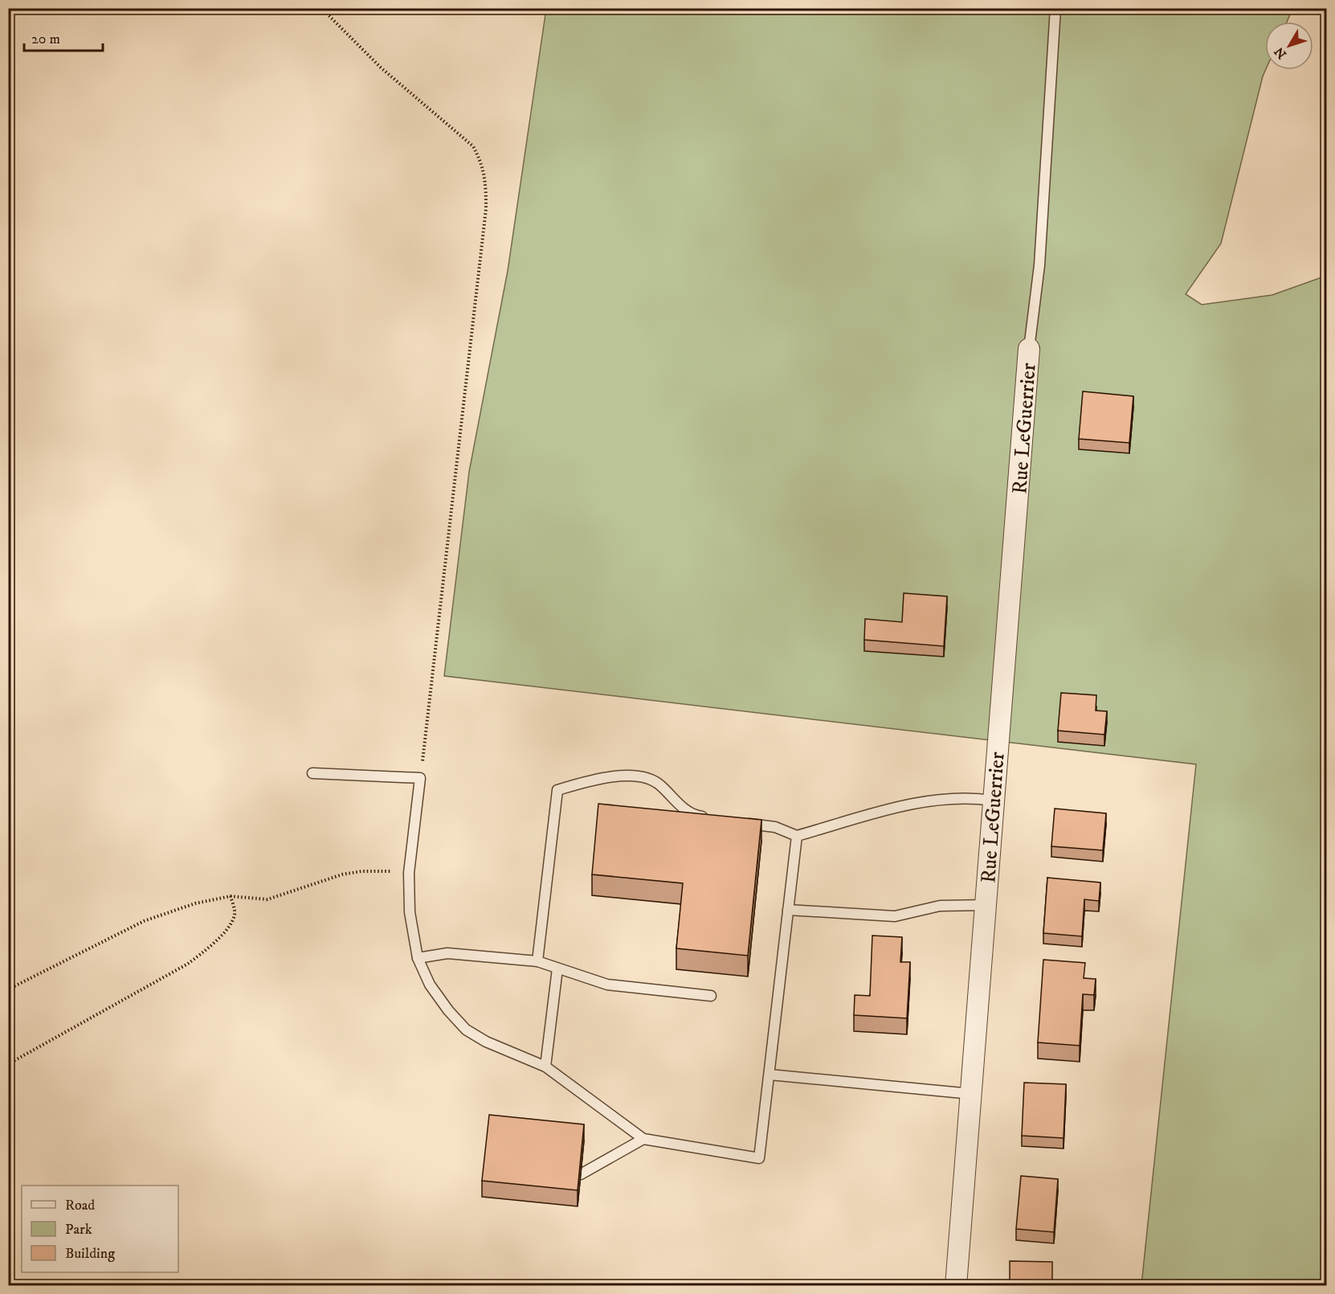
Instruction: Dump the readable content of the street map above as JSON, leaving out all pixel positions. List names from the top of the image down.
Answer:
{
  "streets": {
    "street": ["Rue LeGuerrier"]
  },
  "legend": ["Road", "Park", "Building"],
  "scale_bar": "20 m",
  "north": "bottom left"
}
